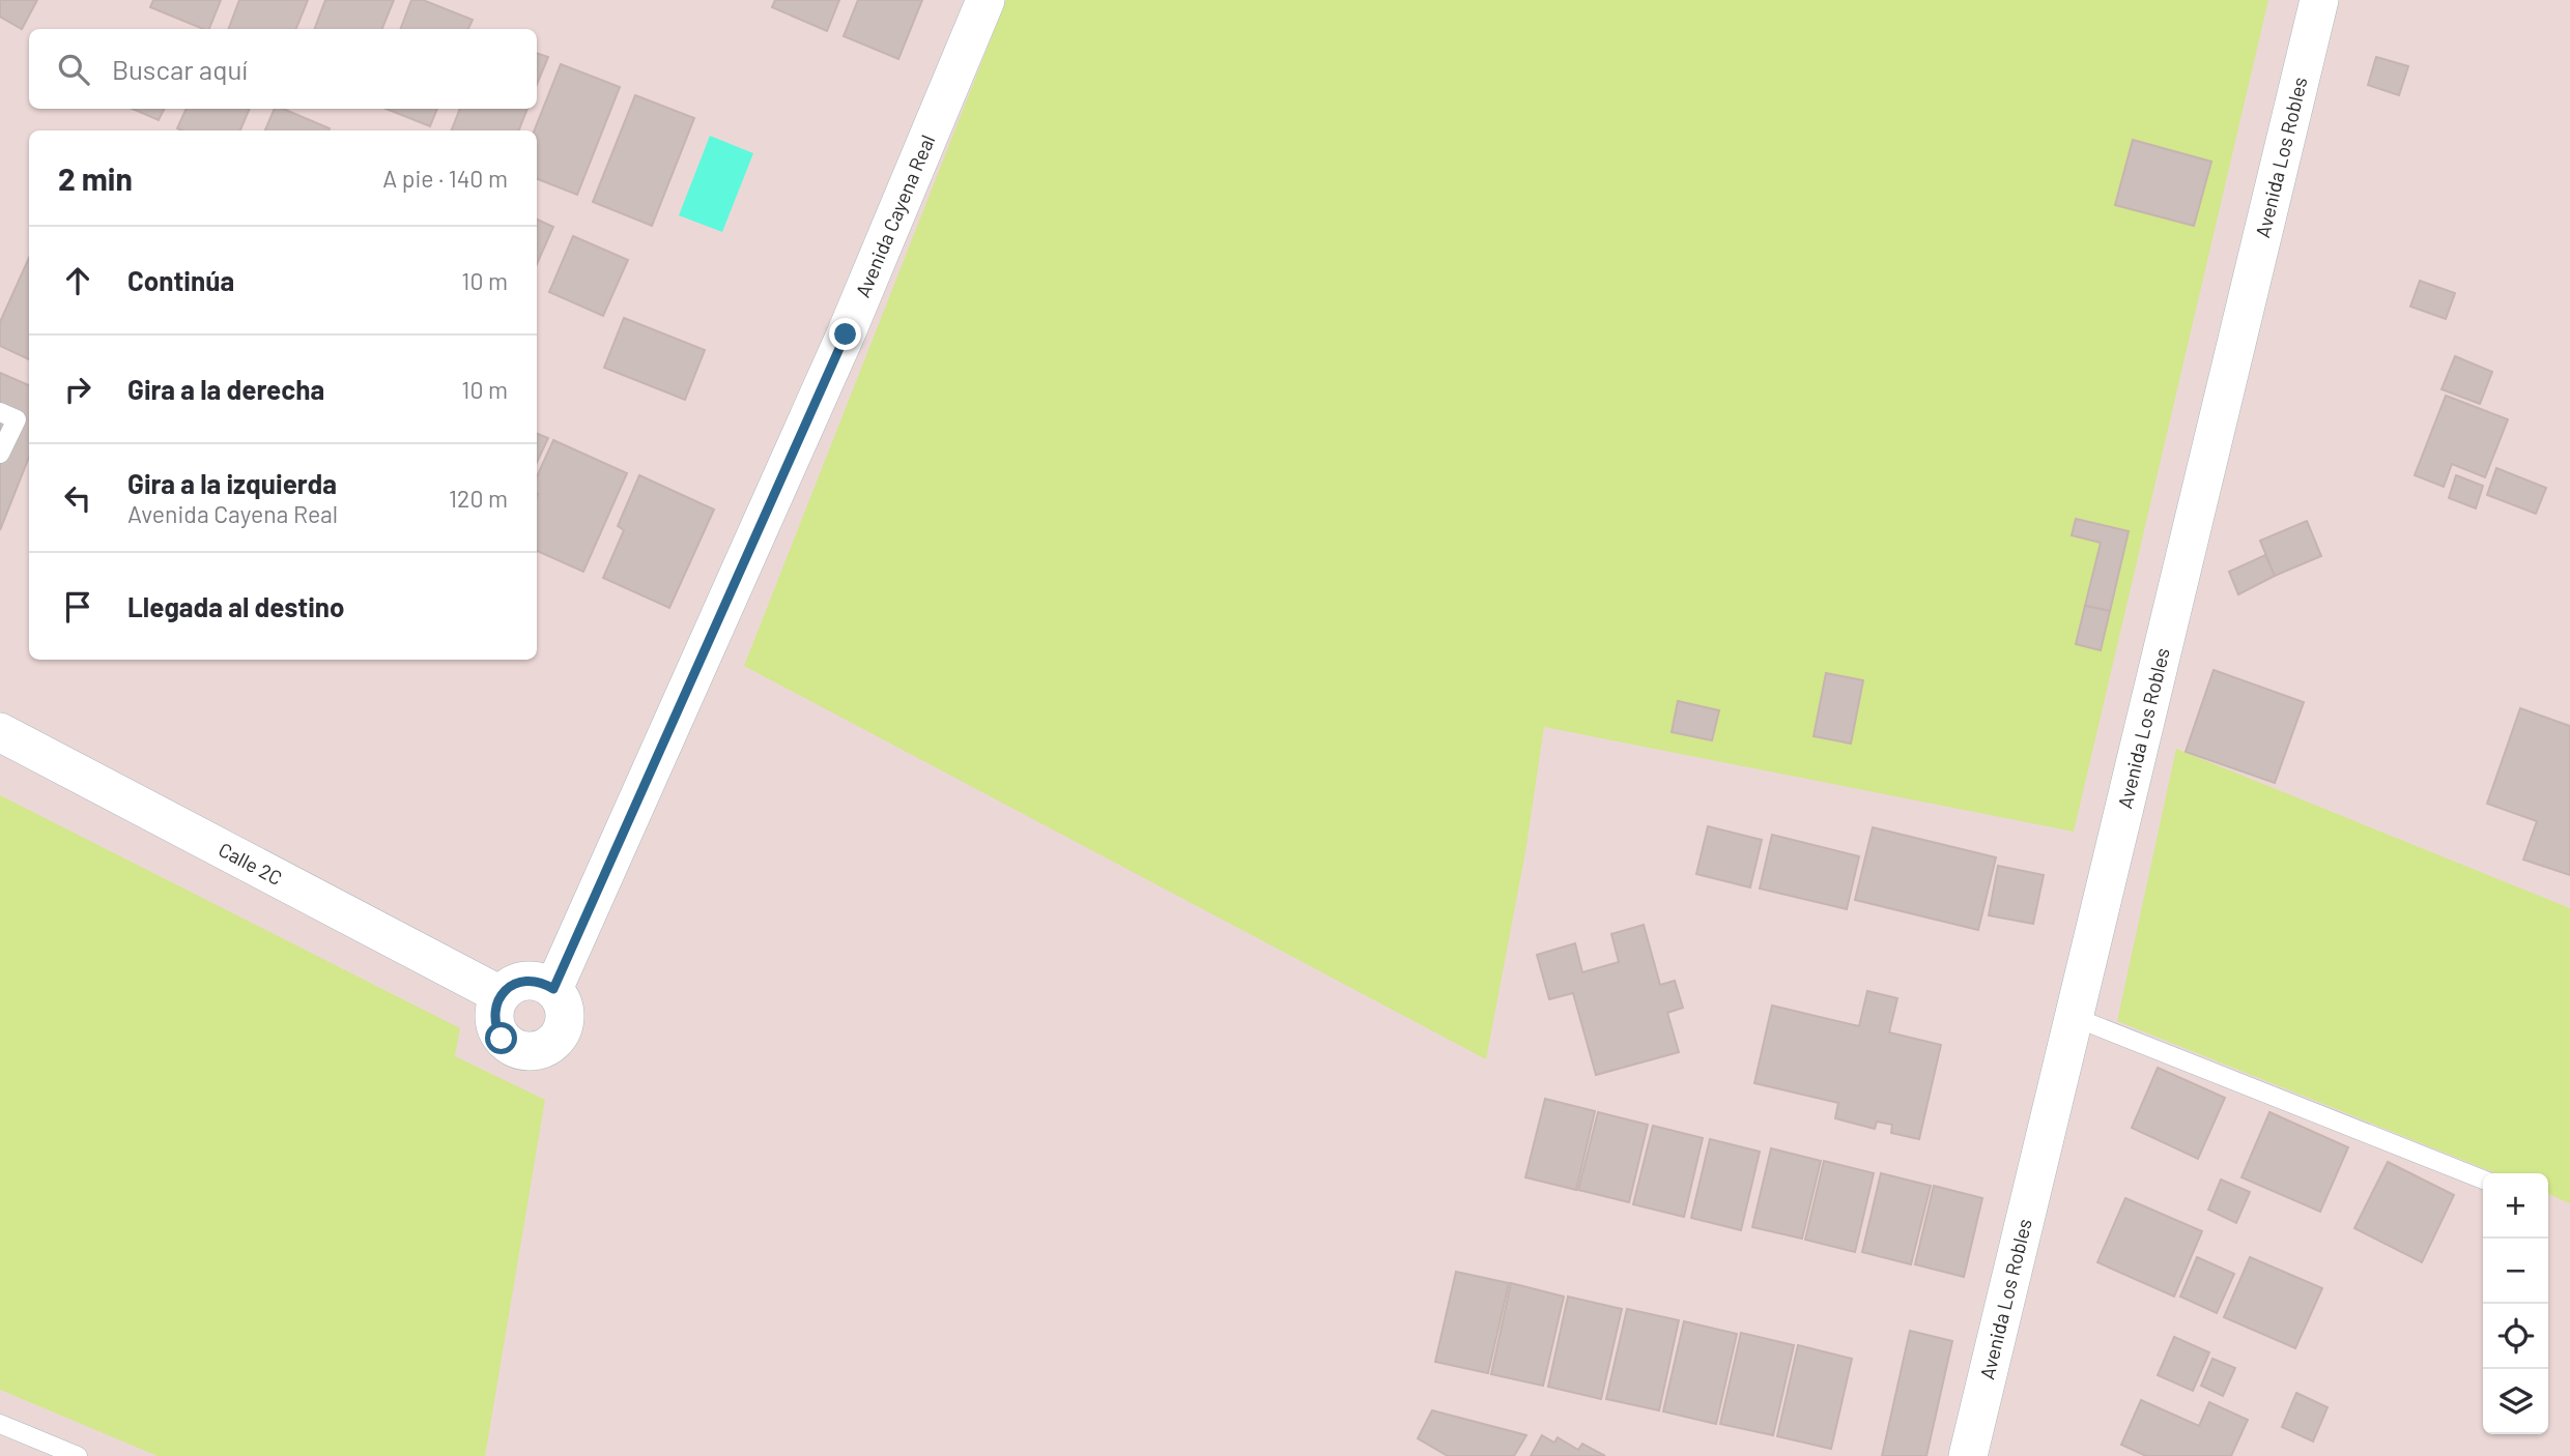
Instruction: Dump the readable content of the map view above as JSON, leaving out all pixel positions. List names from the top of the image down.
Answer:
{
  "streets": {
    "street": ["Avenida Los Robles", "Avenida Cayena Real", "Calle 2C"]
  },
  "crossings": [
    ["Avenida Cayena Real", "Calle 2C"]
  ],
  "page": {
    "search": "Buscar aquí",
    "heading": ["2 min", "A pie · 140 m"],
    "list": [
      ["Continúa", "10 m"],
      ["Gira a la derecha", "10 m"],
      ["Gira a la izquierda", "Avenida Cayena Real", "120 m"],
      "Llegada al destino"
    ],
    "map_buttons": ["+", "−"]
  }
}
